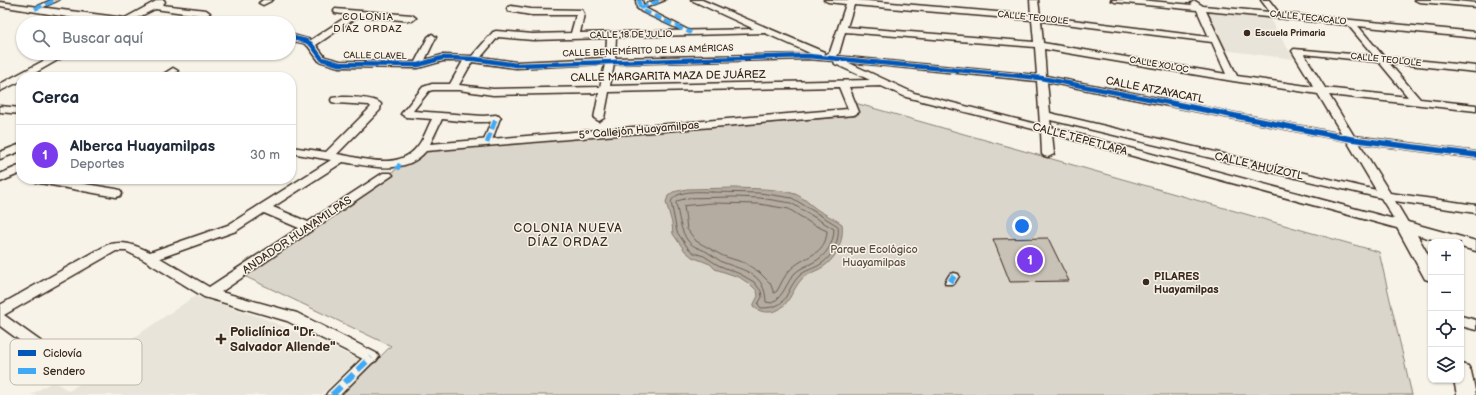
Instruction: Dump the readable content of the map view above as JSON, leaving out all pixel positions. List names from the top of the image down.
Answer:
{
  "streets": {
    "street": [
      "CALLE TEOLOLE",
      "CALLE TECACALO",
      "CALLE 18 DE JULIO",
      "CALLE BENEMÉRITO DE LAS AMÉRICAS",
      "CALLE CLAVEL",
      "CALLE XOLOC",
      "CALLE MARGARITA MAZA DE JUÁREZ",
      "CALLE ATZAYACATL",
      "5º Callejón Huayamilpas",
      "CALLE TEPETLAPA",
      "CALLE AHUÍZOTL",
      "ANDADOR HUAYAMILPAS"
    ]
  },
  "crossings": [
    ["CALLE TEOLOLE", "CALLE XOLOC"],
    ["CALLE 18 DE JULIO", "CALLE BENEMÉRITO DE LAS AMÉRICAS"],
    ["CALLE 18 DE JULIO", "CALLE CLAVEL"],
    ["CALLE 18 DE JULIO", "CALLE TEPETLAPA"],
    ["CALLE BENEMÉRITO DE LAS AMÉRICAS", "CALLE CLAVEL"],
    ["CALLE BENEMÉRITO DE LAS AMÉRICAS", "CALLE ATZAYACATL"],
    ["CALLE BENEMÉRITO DE LAS AMÉRICAS", "CALLE TEPETLAPA"],
    ["CALLE MARGARITA MAZA DE JUÁREZ", "5º Callejón Huayamilpas"],
    ["CALLE MARGARITA MAZA DE JUÁREZ", "CALLE TEPETLAPA"],
    ["CALLE ATZAYACATL", "CALLE TEPETLAPA"],
    ["5º Callejón Huayamilpas", "ANDADOR HUAYAMILPAS"]
  ],
  "districts": ["COLONIA DÍAZ ORDAZ", "COLONIA NUEVA DÍAZ ORDAZ"],
  "parks": ["Parque Ecológico Huayamilpas"],
  "places": {
    "other": ["Escuela Primaria", "PILARES Huayamilpas"],
    "health": ["Policlínica \"Dr. Salvador Allende\""]
  },
  "legend": ["Ciclovía", "Sendero"],
  "page": {
    "search": "Buscar aquí",
    "heading": "Cerca",
    "list": [
      {
        "mark": "1",
        "name": "Alberca Huayamilpas",
        "note": "Deportes",
        "value": "30 m"
      }
    ],
    "map_buttons": ["+", "−"],
    "pins": "1"
  }
}
